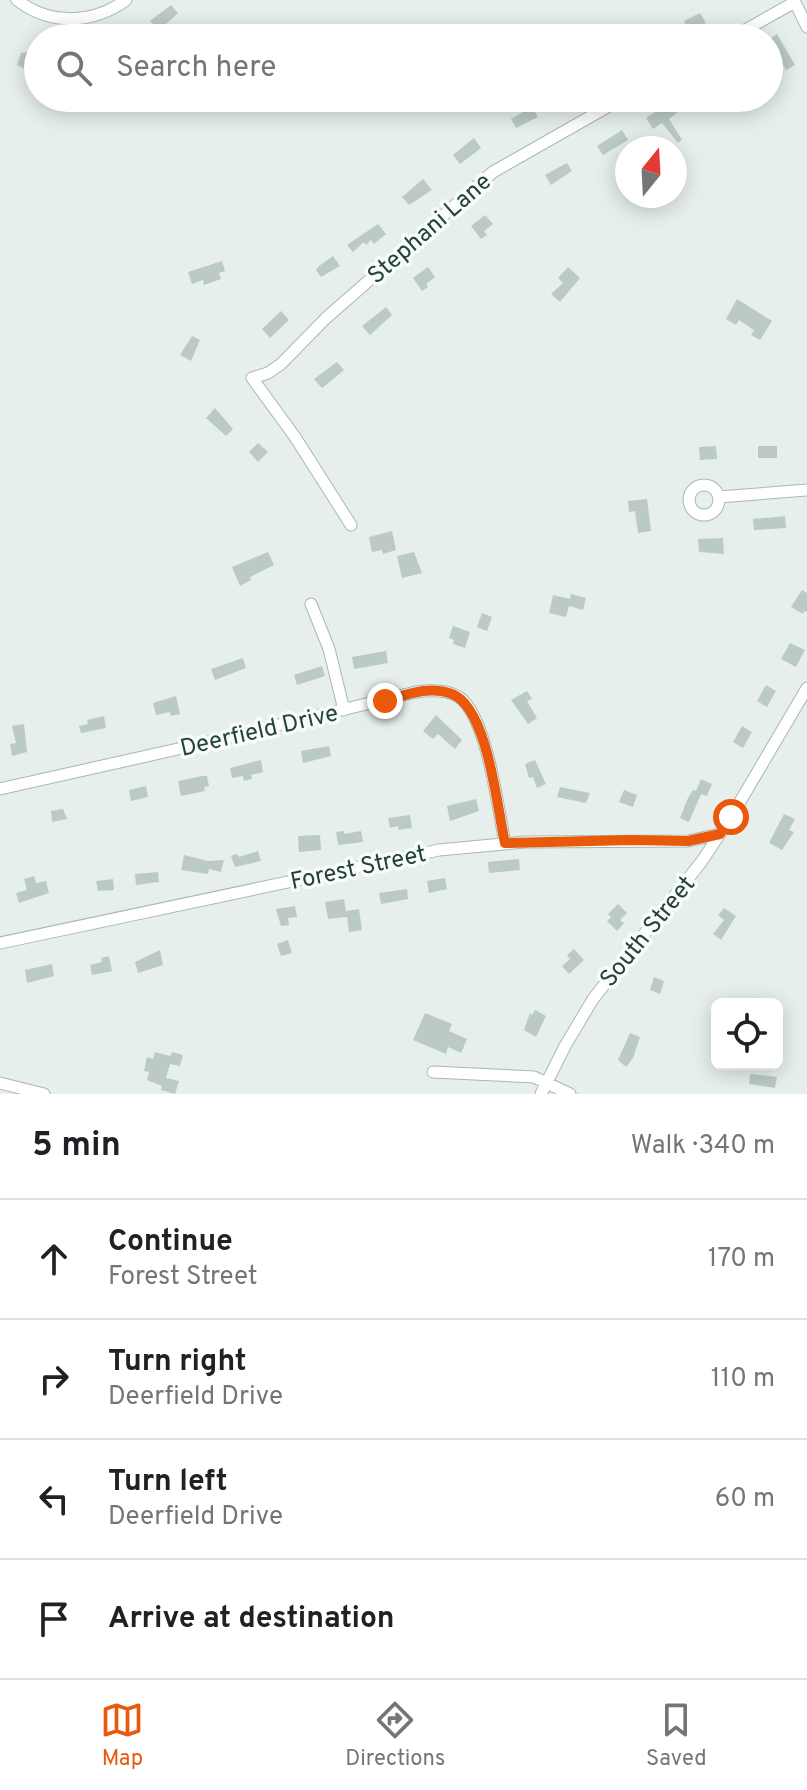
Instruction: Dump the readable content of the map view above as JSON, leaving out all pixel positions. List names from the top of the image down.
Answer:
{
  "streets": {
    "street": [
      "Stephani Lane",
      "Deerfield Drive",
      "Forest Street",
      "South Street"
    ]
  },
  "crossings": [
    ["Deerfield Drive", "Forest Street"],
    ["Forest Street", "South Street"]
  ],
  "north": "top",
  "page": {
    "search": "Search here",
    "heading": ["5 min", "Walk · 340 m"],
    "list": [
      ["Continue", "Forest Street", "170 m"],
      ["Turn right", "Deerfield Drive", "110 m"],
      ["Turn left", "Deerfield Drive", "60 m"],
      "Arrive at destination"
    ],
    "nav": ["Map", "Directions", "Saved"]
  }
}
